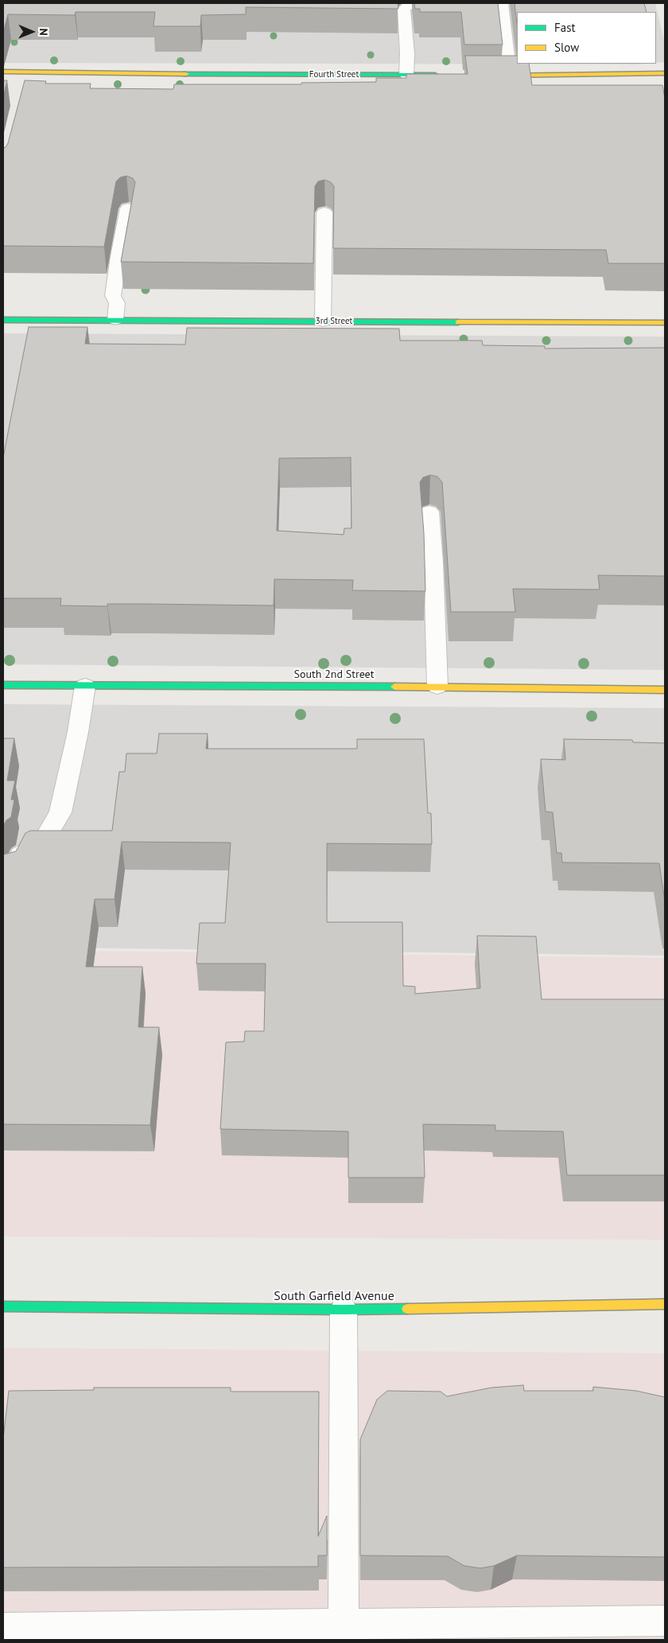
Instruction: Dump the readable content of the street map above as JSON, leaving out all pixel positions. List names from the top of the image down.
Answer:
{
  "streets": {
    "street": [
      "Fourth Street",
      "3rd Street",
      "South 2nd Street",
      "South Garfield Avenue"
    ]
  },
  "legend": ["Fast", "Slow"],
  "north": "right"
}
